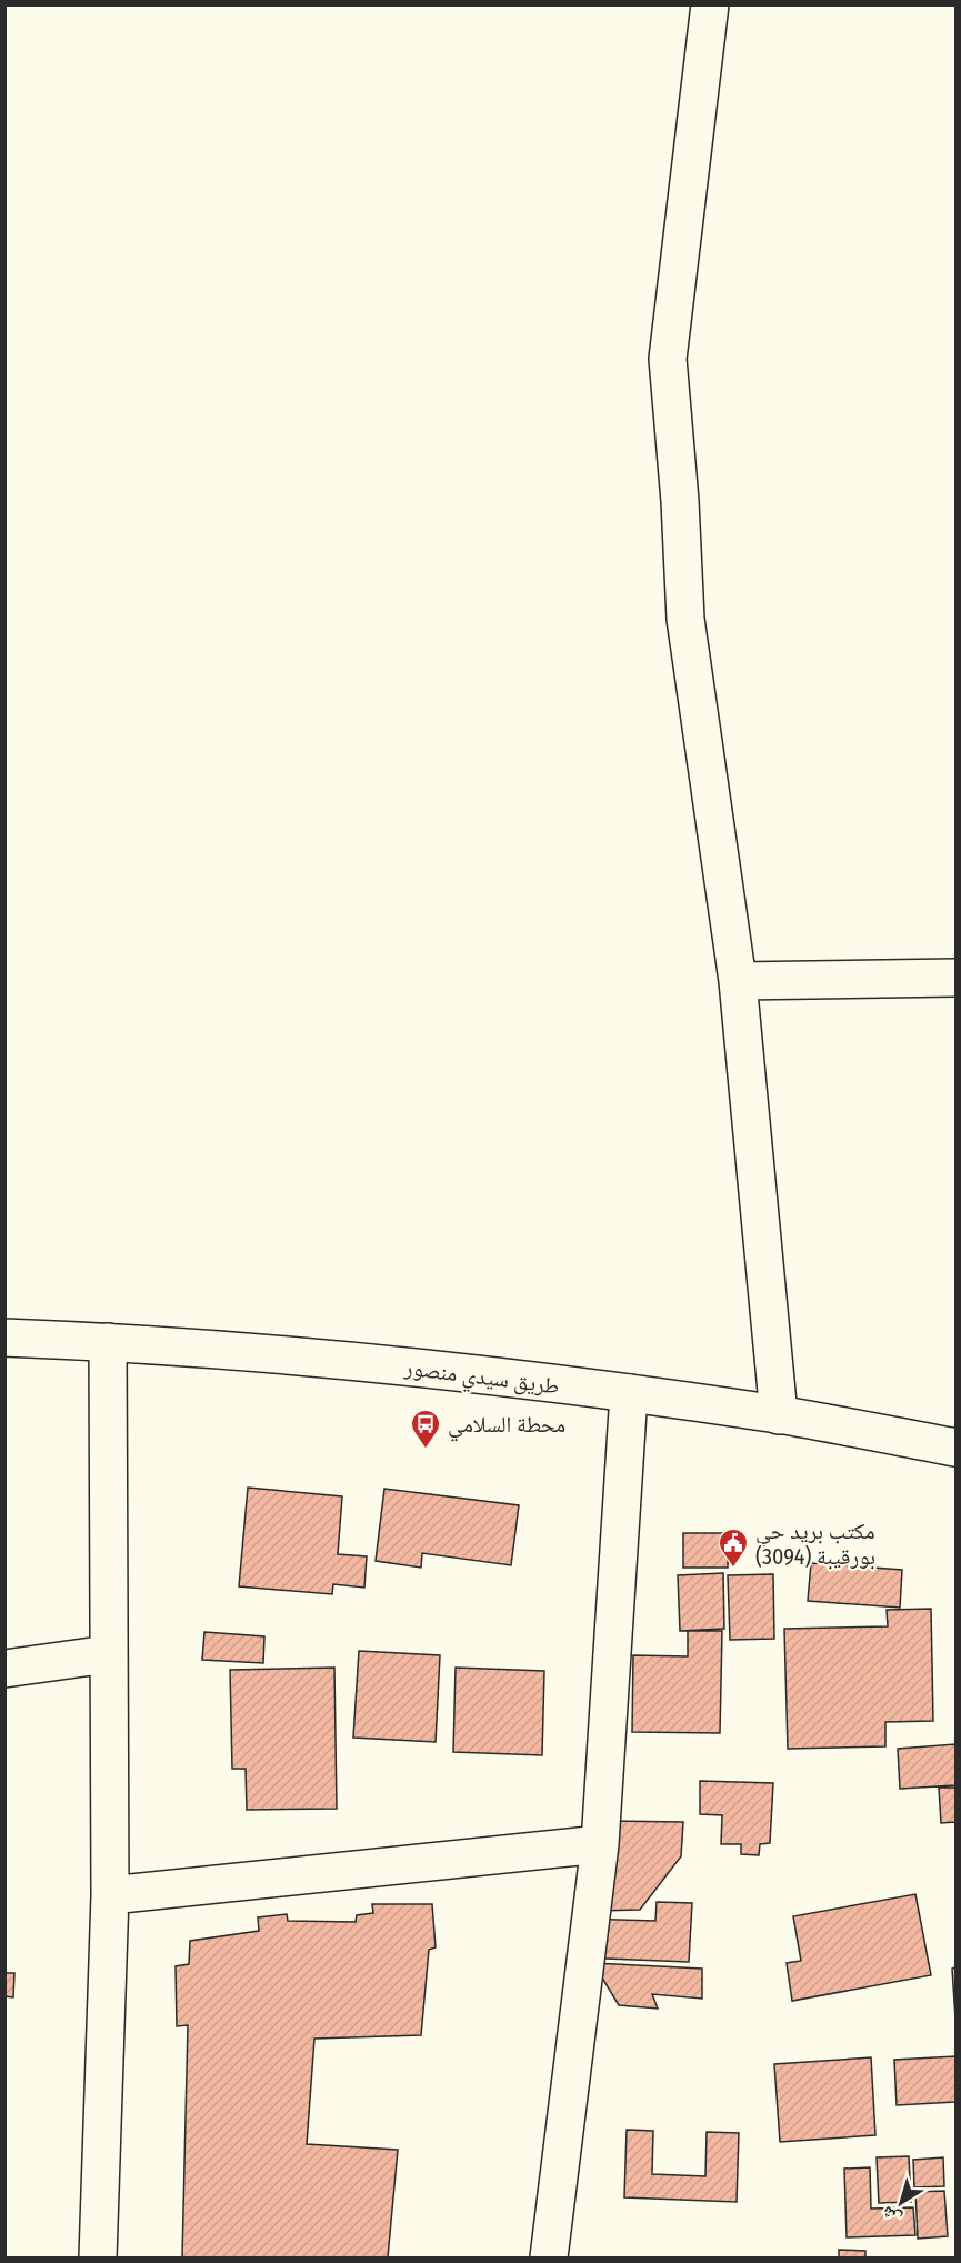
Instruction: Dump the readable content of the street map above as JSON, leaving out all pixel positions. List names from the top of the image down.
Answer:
{
  "streets": {
    "street": ["طريق سيدي منصور"]
  },
  "places": {
    "bus stop": ["محطة السلامي"],
    "public building": ["مكتب بريد حي بورقيبة (3094)"]
  },
  "north": "bottom left"
}
